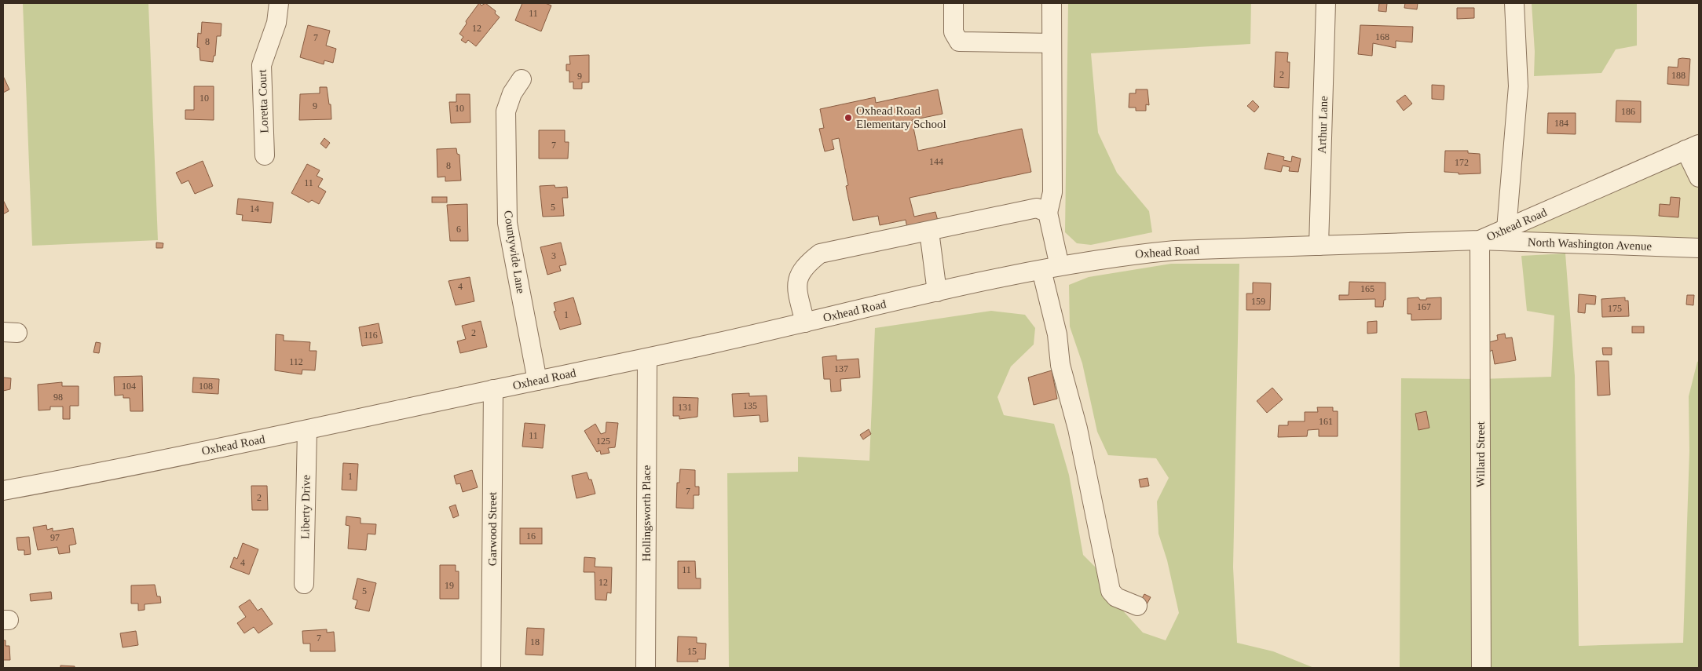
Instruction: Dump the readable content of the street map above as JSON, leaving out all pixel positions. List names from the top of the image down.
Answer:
{
  "streets": {
    "street": [
      "Loretta Court",
      "Arthur Lane",
      "Oxhead Road",
      "North Washington Avenue",
      "Countywide Lane",
      "Willard Street",
      "Liberty Drive",
      "Hollingsworth Place",
      "Garwood Street"
    ]
  },
  "crossings": [
    ["Arthur Lane", "Oxhead Road"],
    ["Oxhead Road", "North Washington Avenue"],
    ["Oxhead Road", "Countywide Lane"],
    ["Oxhead Road", "Willard Street"],
    ["Oxhead Road", "Liberty Drive"],
    ["Oxhead Road", "Hollingsworth Place"],
    ["Oxhead Road", "Garwood Street"],
    ["North Washington Avenue", "Willard Street"]
  ],
  "places": ["Oxhead Road Elementary School"],
  "house_numbers": [
    "11",
    "12",
    "168",
    "7",
    "8",
    "2",
    "188",
    "9",
    "10",
    "9",
    "10",
    "186",
    "184",
    "7",
    "144",
    "172",
    "8",
    "11",
    "5",
    "14",
    "6",
    "3",
    "4",
    "165",
    "159",
    "167",
    "175",
    "1",
    "2",
    "116",
    "112",
    "137",
    "104",
    "108",
    "98",
    "135",
    "131",
    "161",
    "11",
    "125",
    "1",
    "7",
    "2",
    "16",
    "97",
    "4",
    "11",
    "12",
    "19",
    "5",
    "7",
    "18",
    "15"
  ]
}
